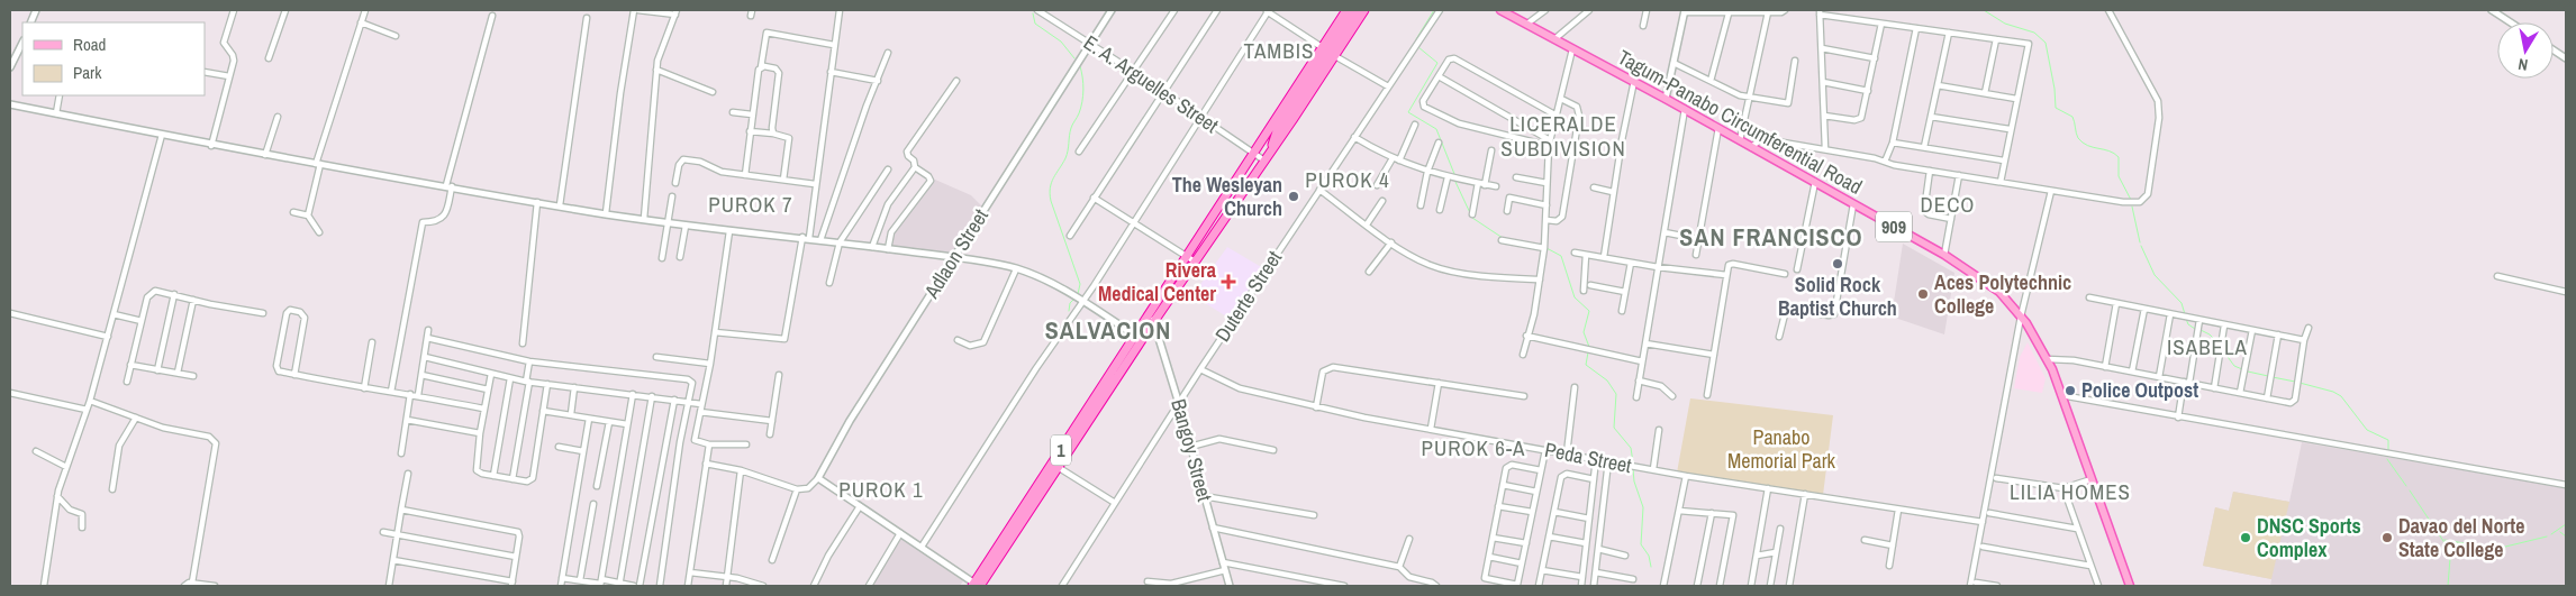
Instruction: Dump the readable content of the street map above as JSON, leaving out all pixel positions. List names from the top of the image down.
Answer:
{
  "streets": {
    "highway": ["1"],
    "main road": ["Tagum-Panabo Circumferential Road", "909"],
    "street": [
      "E. A. Arguelles Street",
      "Adlaon Street",
      "Duterte Street",
      "Bangoy Street",
      "Peda Street"
    ]
  },
  "crossings": [
    ["E. A. Arguelles Street", "Adlaon Street"],
    ["E. A. Arguelles Street", "1"],
    ["Duterte Street", "Bangoy Street"],
    ["Duterte Street", "Peda Street"],
    ["1", "Bangoy Street"]
  ],
  "districts": [
    "TAMBIS",
    "LICERALDE SUBDIVISION",
    "PUROK 4",
    "PUROK 7",
    "DECO",
    "SAN FRANCISCO",
    "SALVACION",
    "ISABELA",
    "PUROK 6-A",
    "PUROK 1",
    "LILIA HOMES"
  ],
  "parks": ["Panabo Memorial Park"],
  "places": {
    "other": [
      "The Wesleyan Church",
      "Solid Rock Baptist Church",
      "Aces Polytechnic College",
      "Police Outpost",
      "DNSC Sports Complex",
      "Davao del Norte State College"
    ],
    "health": ["Rivera Medical Center"]
  },
  "legend": ["Road", "Park"],
  "north": "bottom"
}
